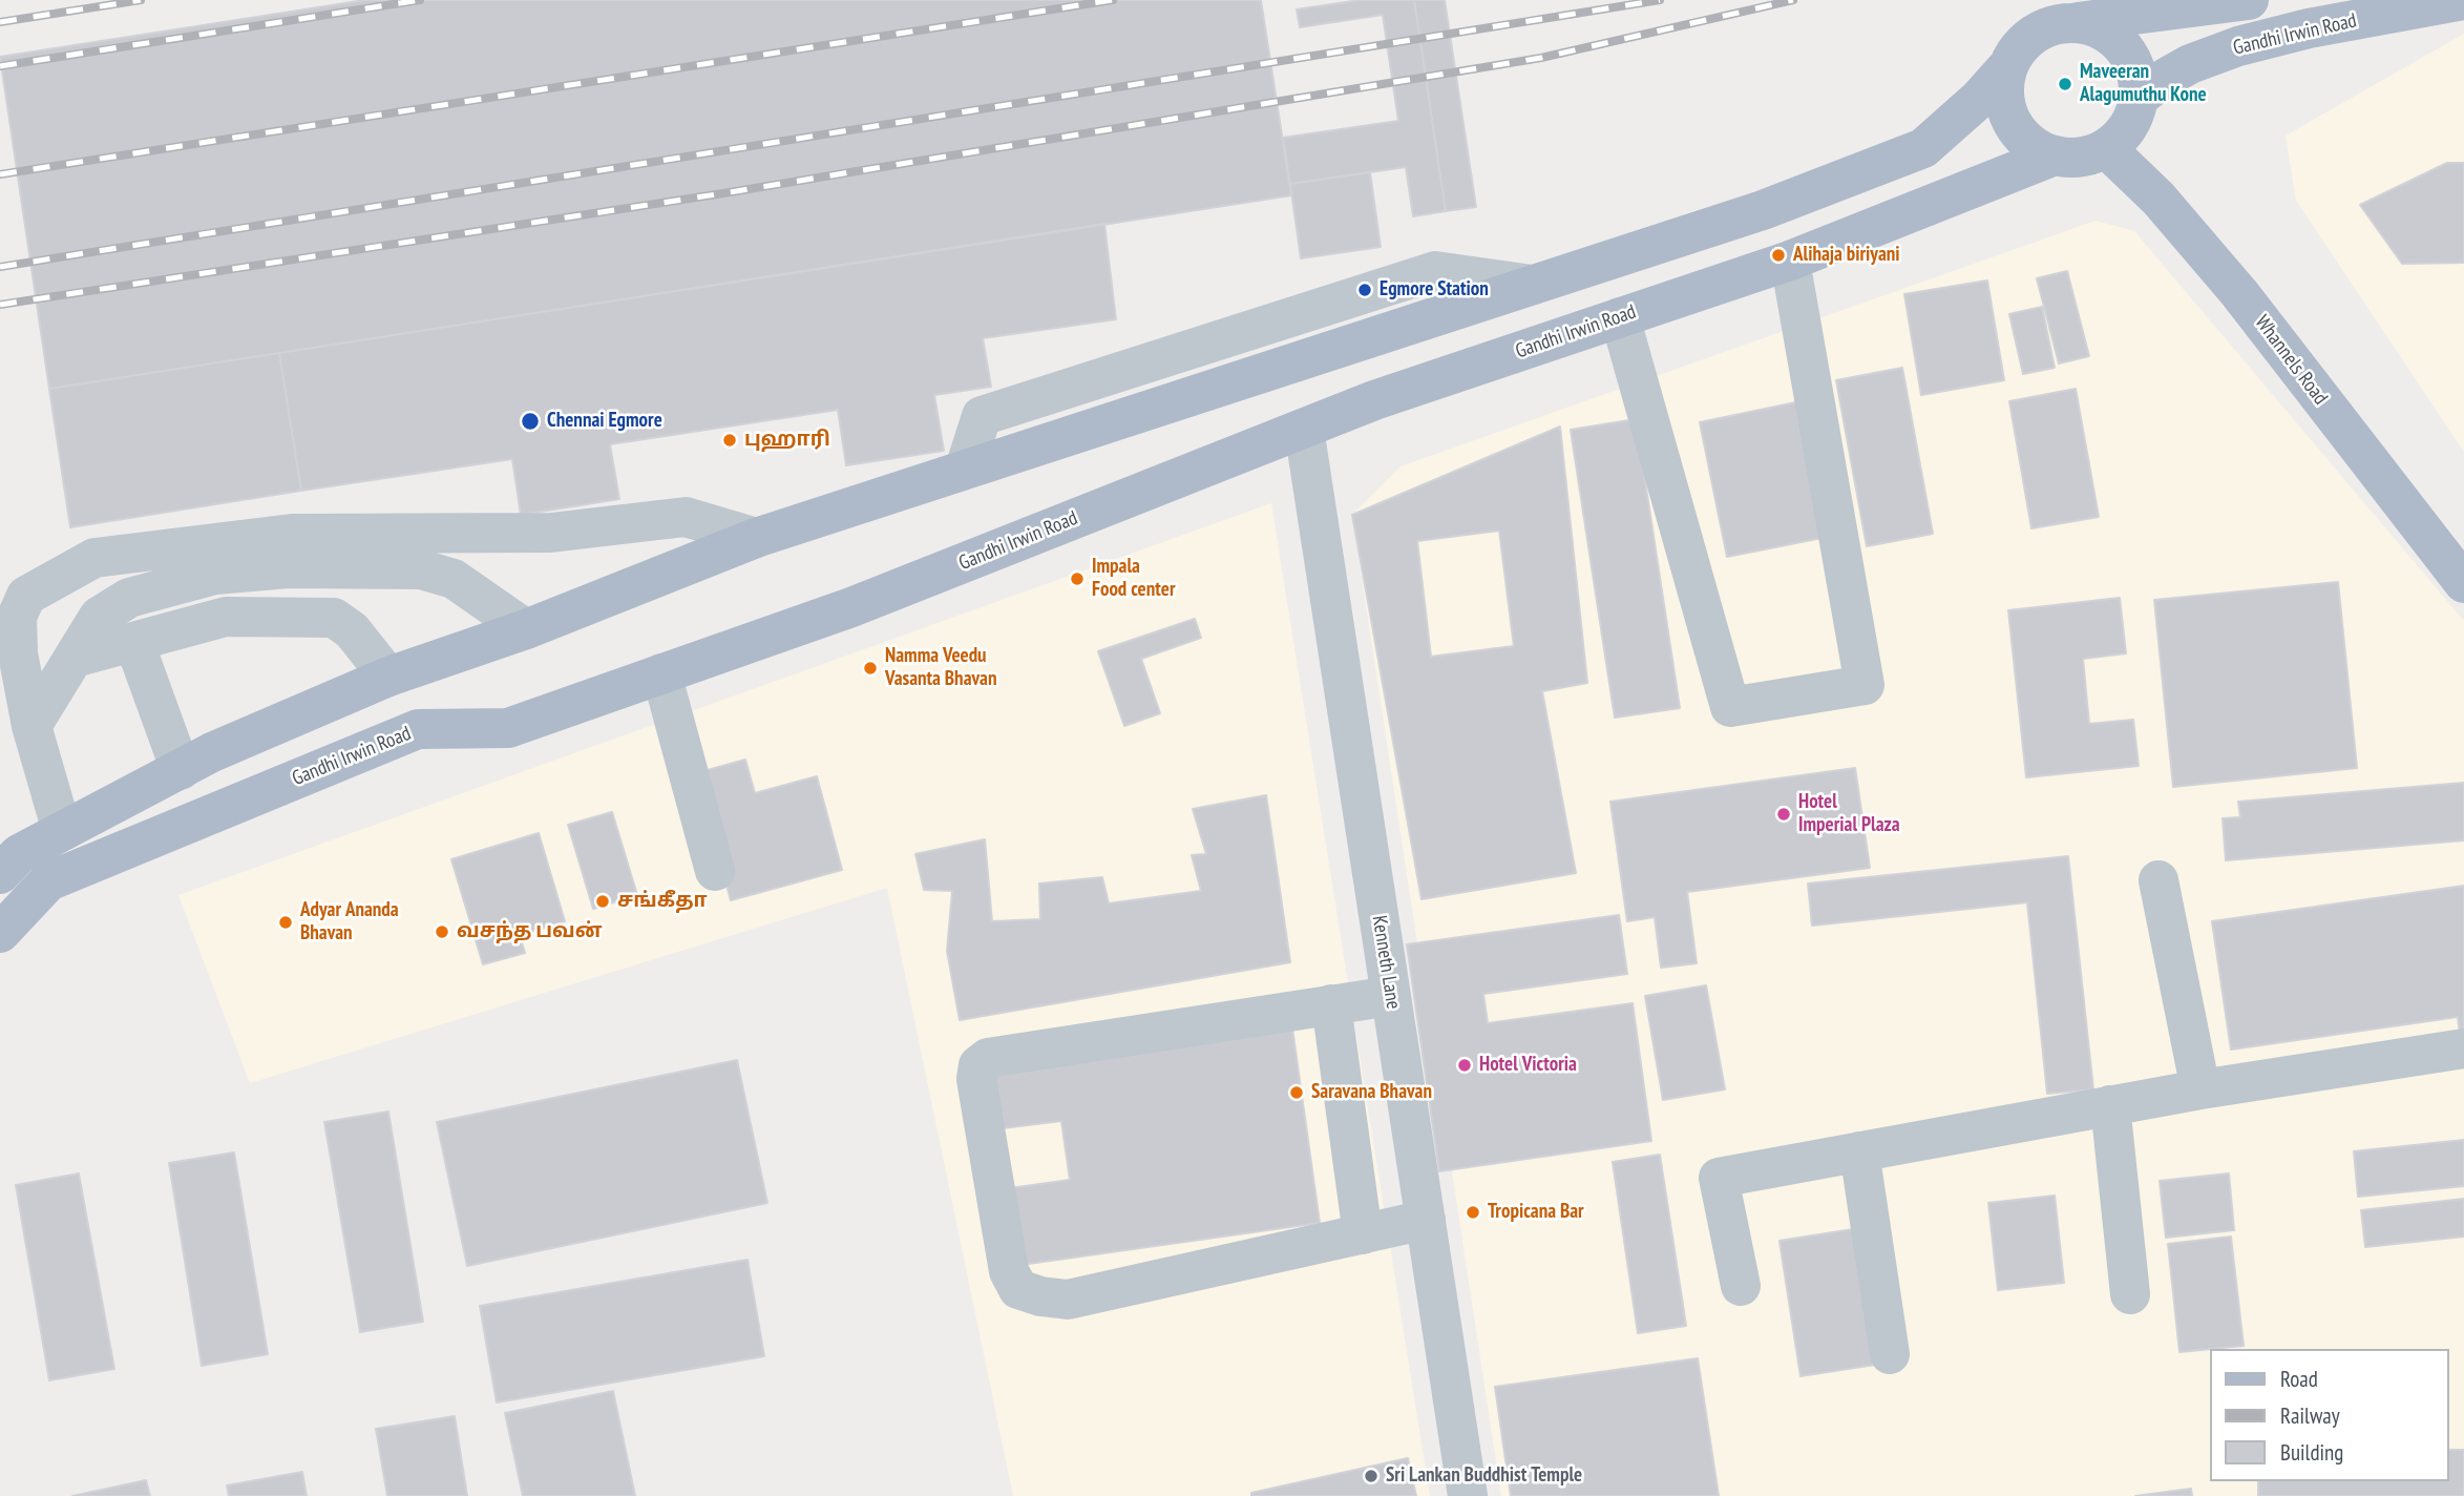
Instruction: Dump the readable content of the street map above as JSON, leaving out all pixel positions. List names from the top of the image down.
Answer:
{
  "streets": {
    "main road": ["Gandhi Irwin Road", "Whannels Road"],
    "street": ["Kenneth Lane"]
  },
  "crossings": [
    ["Gandhi Irwin Road", "Whannels Road"],
    ["Gandhi Irwin Road", "Kenneth Lane"]
  ],
  "places": [
    "Maveeran Alagumuthu Kone",
    "Alihaja biriyani",
    "Egmore Station",
    "Chennai Egmore",
    "புஹாரி",
    "Impala Food center",
    "Namma Veedu Vasanta Bhavan",
    "Hotel Imperial Plaza",
    "சங்கீதா",
    "Adyar Ananda Bhavan",
    "வசந்த பவன்",
    "Hotel Victoria",
    "Saravana Bhavan",
    "Tropicana Bar",
    "Sri Lankan Buddhist Temple"
  ],
  "legend": ["Road", "Railway", "Building"]
}
